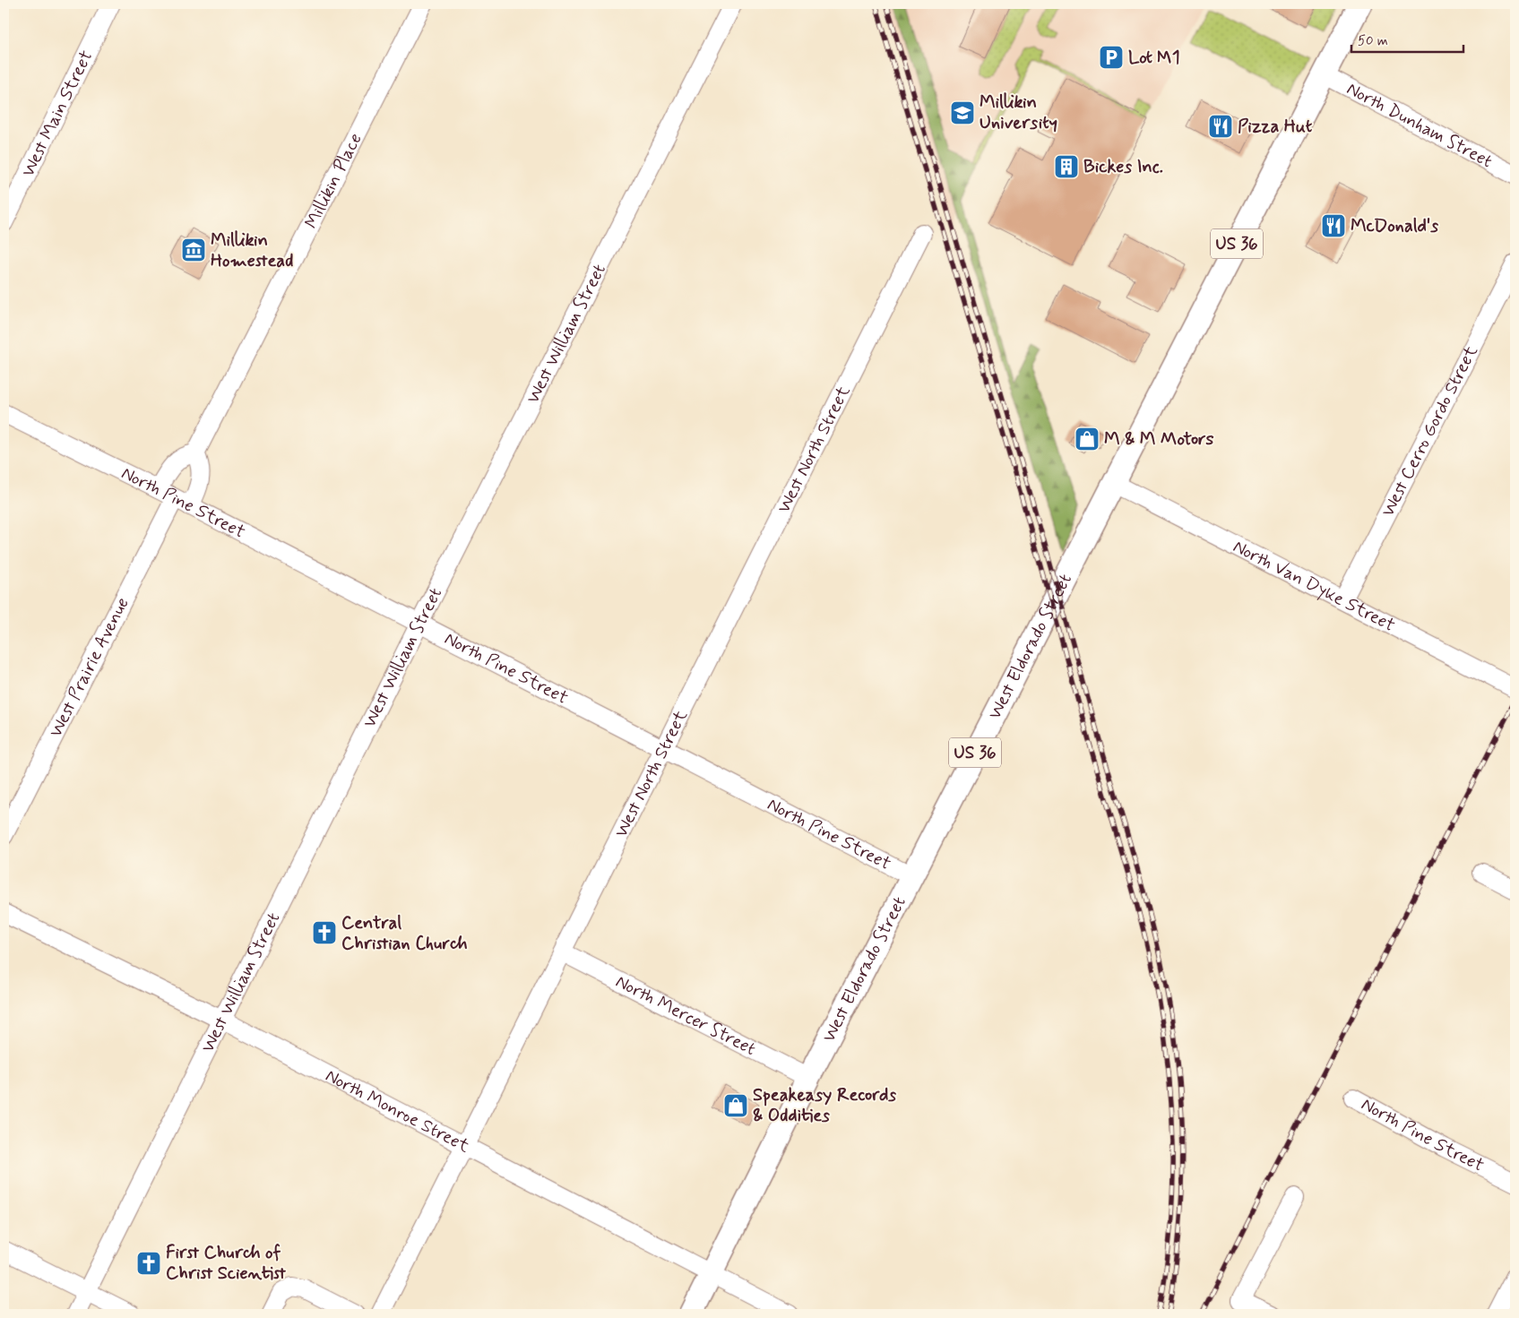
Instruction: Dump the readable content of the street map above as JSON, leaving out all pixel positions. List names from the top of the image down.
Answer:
{
  "streets": {
    "main road": ["US 36", "West Eldorado Street"],
    "street": [
      "West Main Street",
      "North Dunham Street",
      "Millikin Place",
      "West William Street",
      "West Cerro Gordo Street",
      "West North Street",
      "North Pine Street",
      "North Van Dyke Street",
      "West Prairie Avenue",
      "North Mercer Street",
      "North Monroe Street"
    ]
  },
  "crossings": [
    ["North Dunham Street", "West Eldorado Street"],
    ["West William Street", "North Pine Street"],
    ["West William Street", "North Monroe Street"],
    ["West Cerro Gordo Street", "North Van Dyke Street"],
    ["West North Street", "North Pine Street"],
    ["West North Street", "North Mercer Street"],
    ["West North Street", "North Monroe Street"],
    ["North Pine Street", "West Eldorado Street"],
    ["North Pine Street", "West Prairie Avenue"],
    ["North Van Dyke Street", "West Eldorado Street"],
    ["West Eldorado Street", "North Mercer Street"],
    ["West Eldorado Street", "North Monroe Street"]
  ],
  "places": {
    "parking": ["Lot M1"],
    "school or university": ["Millikin University"],
    "restaurant": ["Pizza Hut", "McDonald's"],
    "building": ["Bickes Inc."],
    "museum": ["Millikin Homestead"],
    "shop": ["M & M Motors", "Speakeasy Records & Oddities"],
    "church": ["Central Christian Church", "First Church of Christ Scientist"]
  },
  "scale_bar": "50 m"
}
